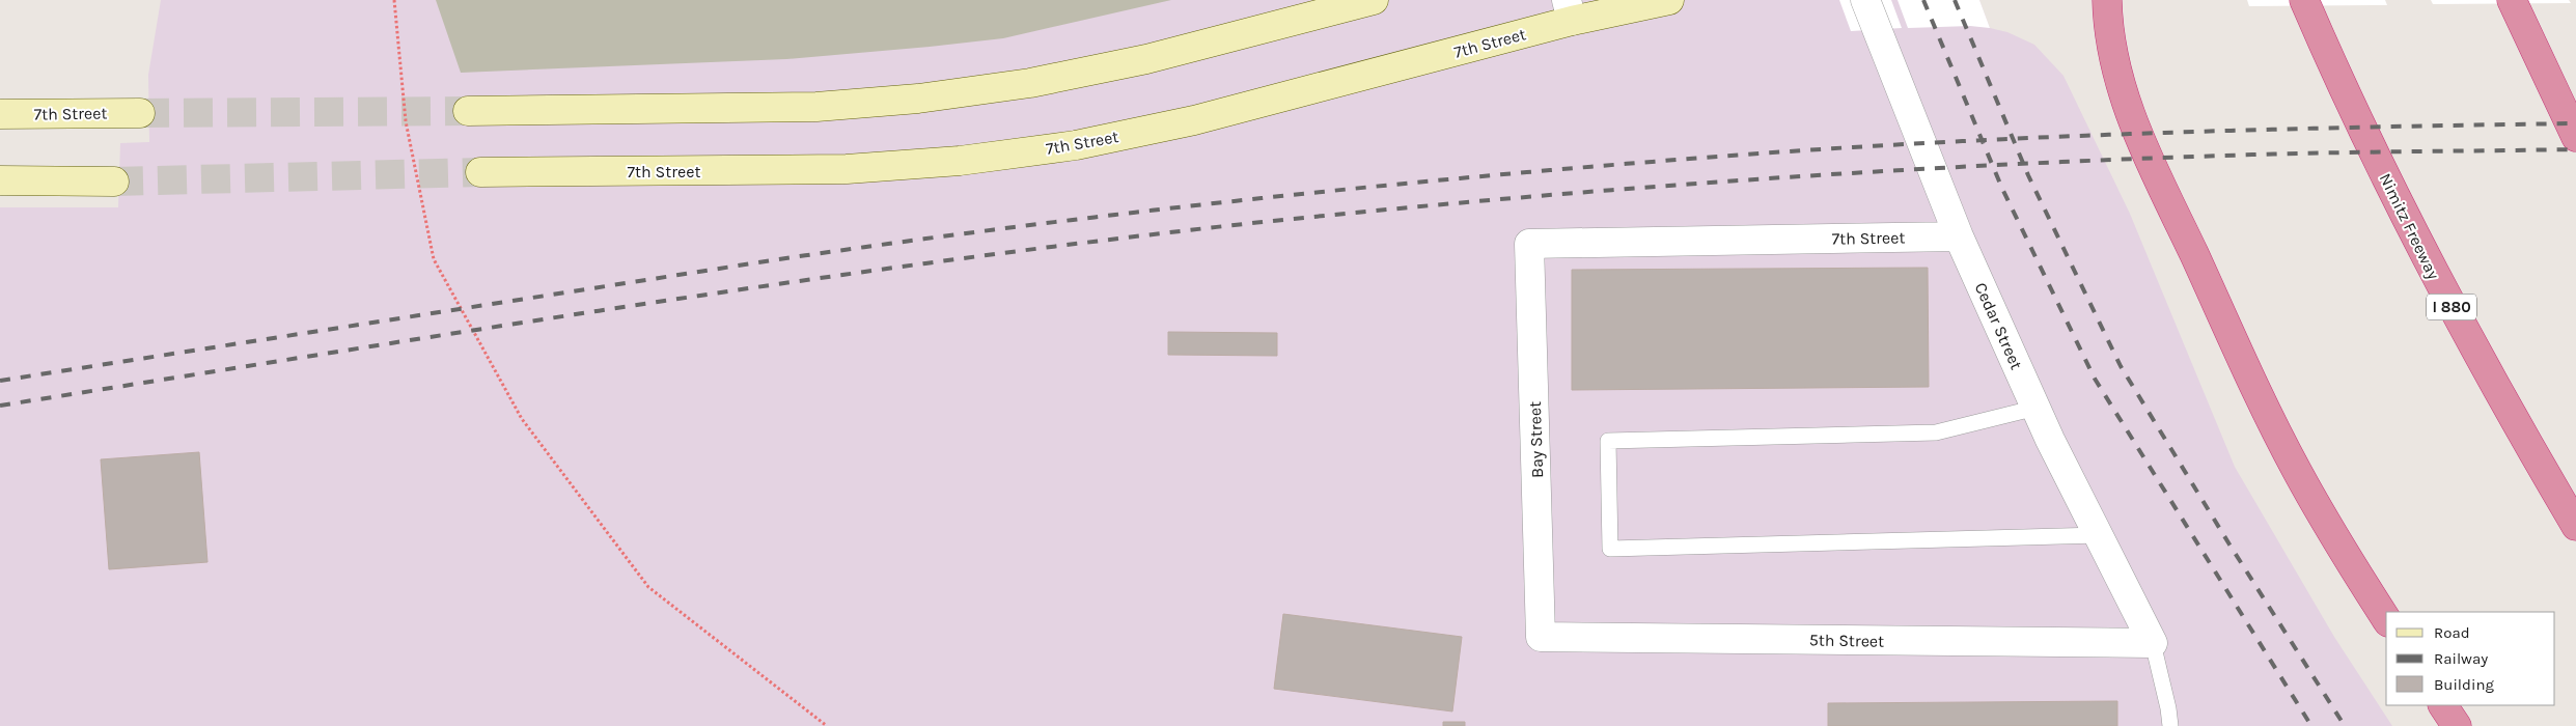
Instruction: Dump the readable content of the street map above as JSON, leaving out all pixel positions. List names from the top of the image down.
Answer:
{
  "streets": {
    "highway": ["Nimitz Freeway", "I 880"],
    "main road": ["7th Street"],
    "street": ["Cedar Street", "Bay Street", "5th Street"]
  },
  "crossings": [
    ["7th Street", "Cedar Street"],
    ["7th Street", "Bay Street"],
    ["Cedar Street", "5th Street"],
    ["Bay Street", "5th Street"]
  ],
  "legend": ["Road", "Railway", "Building"]
}
